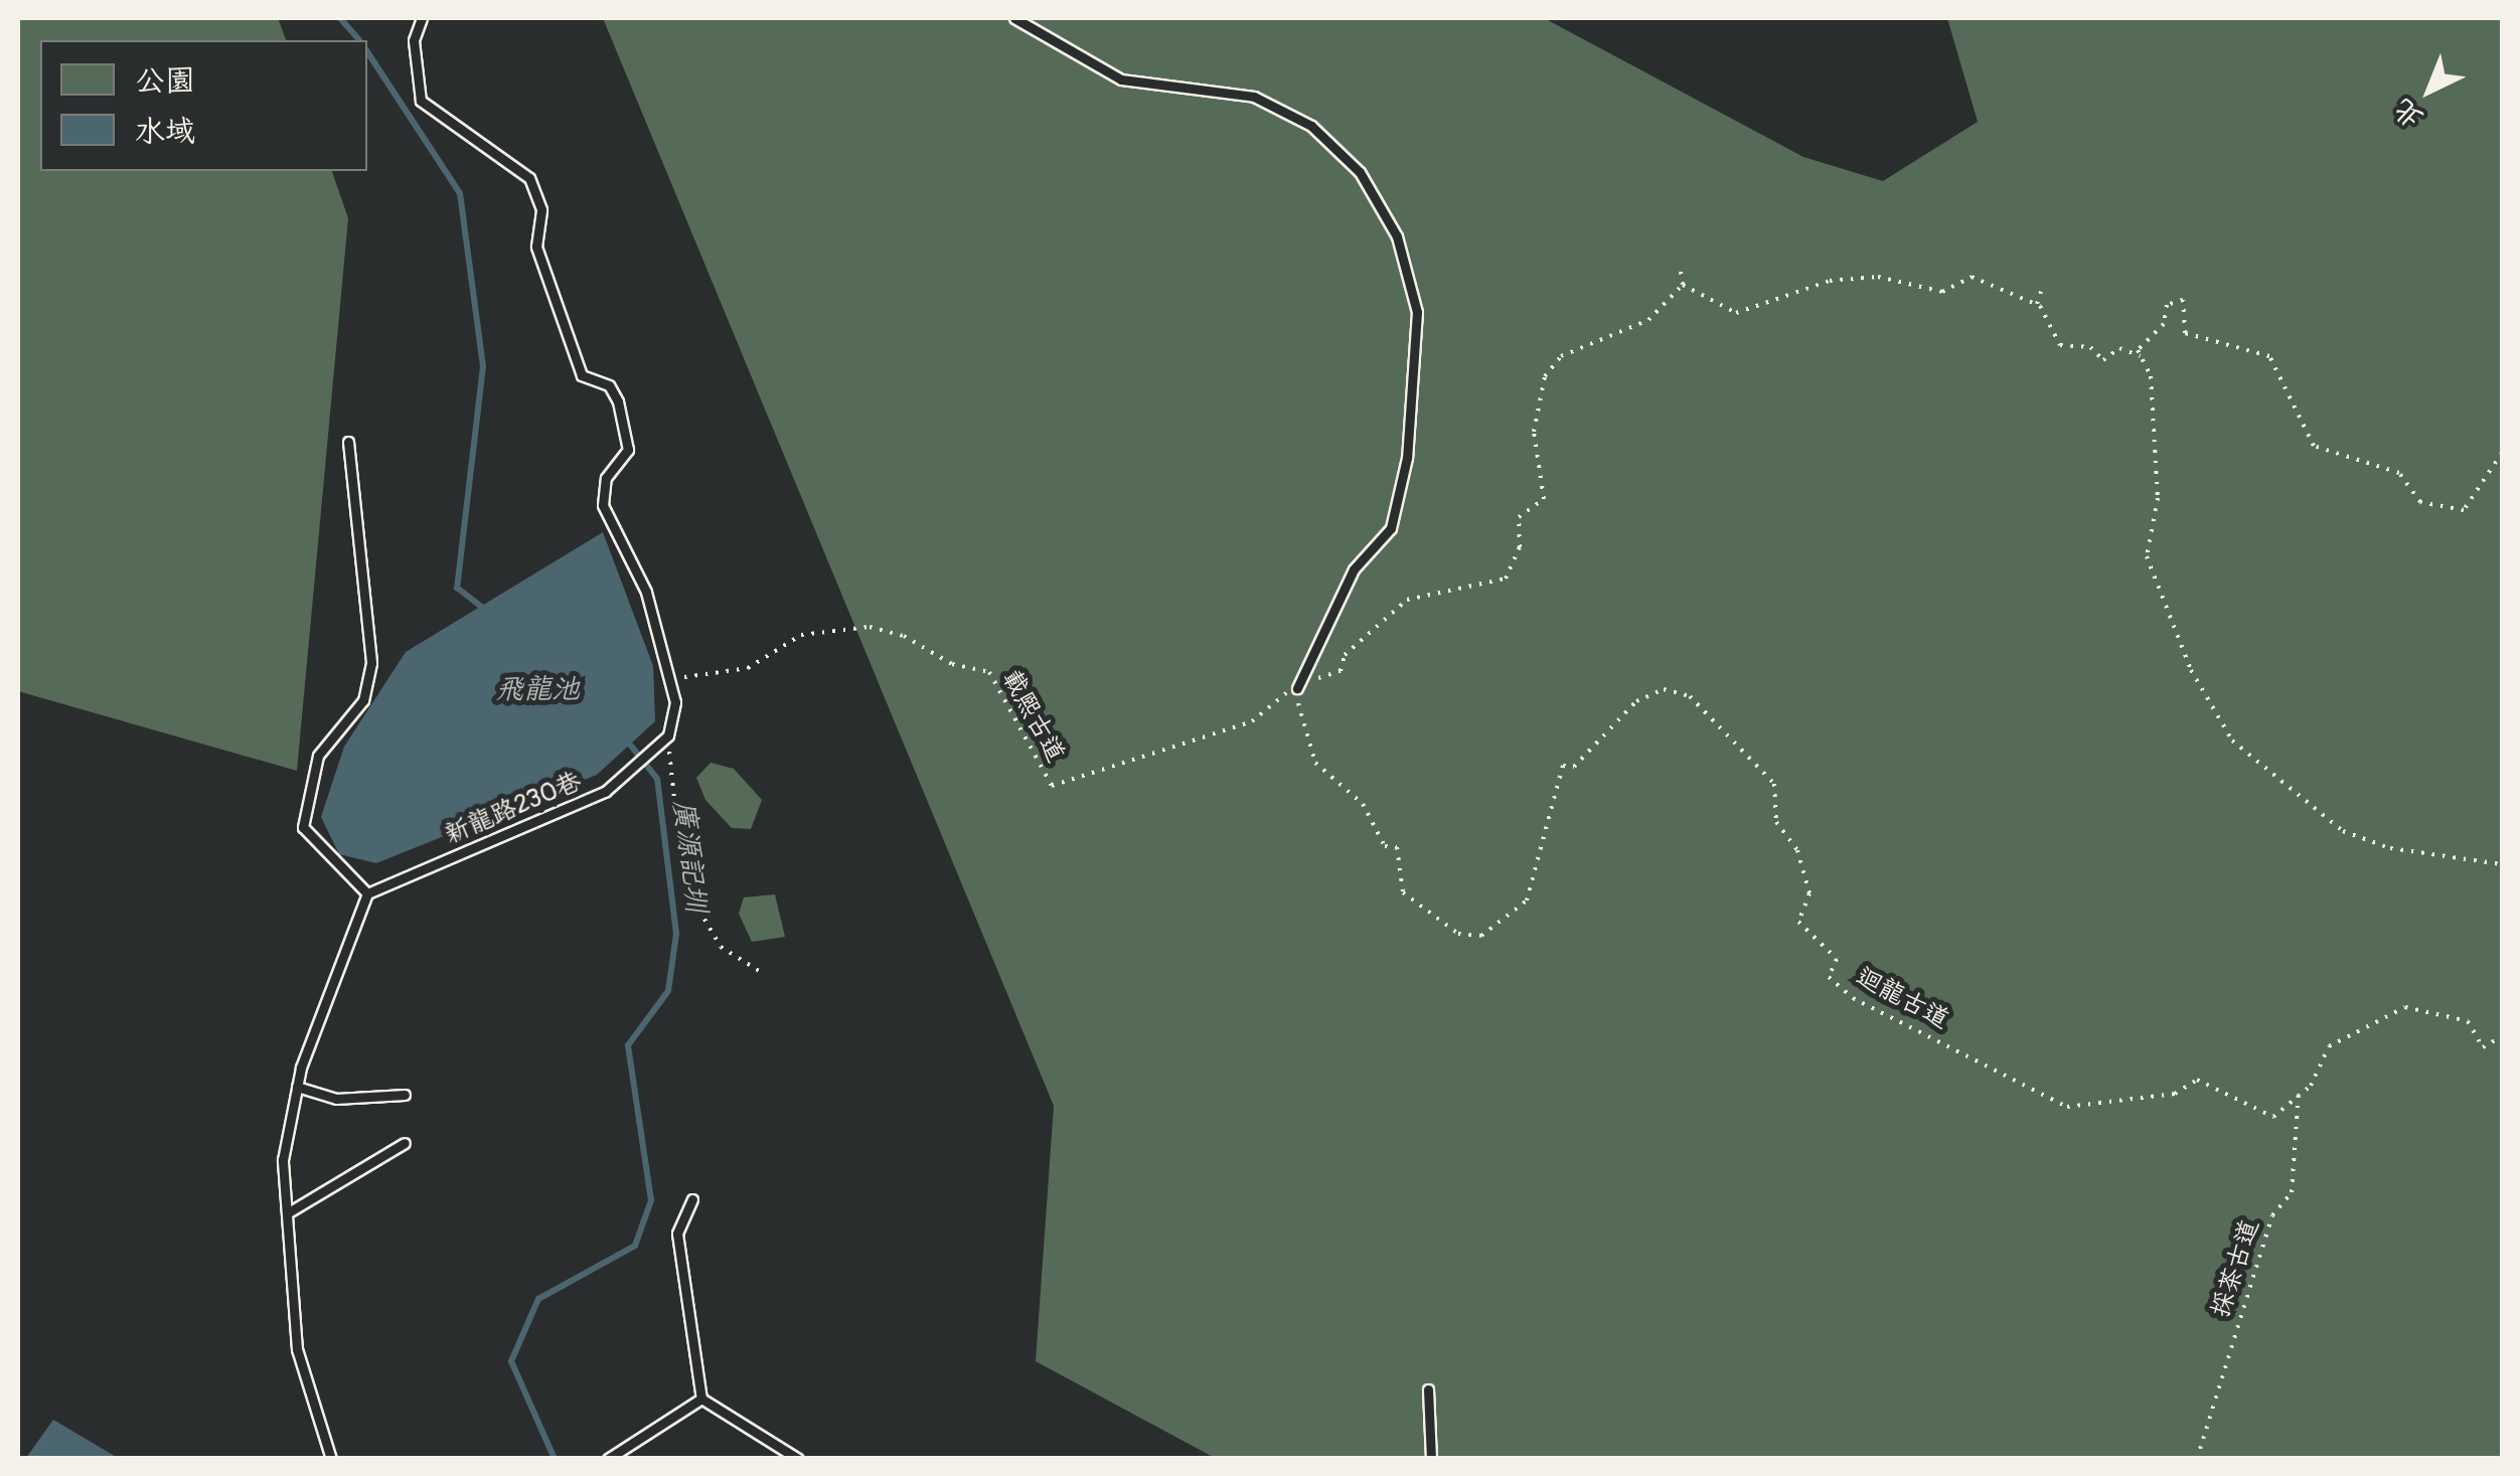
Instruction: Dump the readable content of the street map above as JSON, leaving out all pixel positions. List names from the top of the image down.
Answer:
{
  "streets": {
    "lane": ["新龍路230巷"],
    "path": ["載熙古道", "迴龍古道", "採茶古道"]
  },
  "crossings": [
    ["載熙古道", "迴龍古道"],
    ["迴龍古道", "採茶古道"]
  ],
  "water": ["飛龍池", "廣源記圳"],
  "legend": ["公園", "水域"],
  "north": "bottom left"
}
